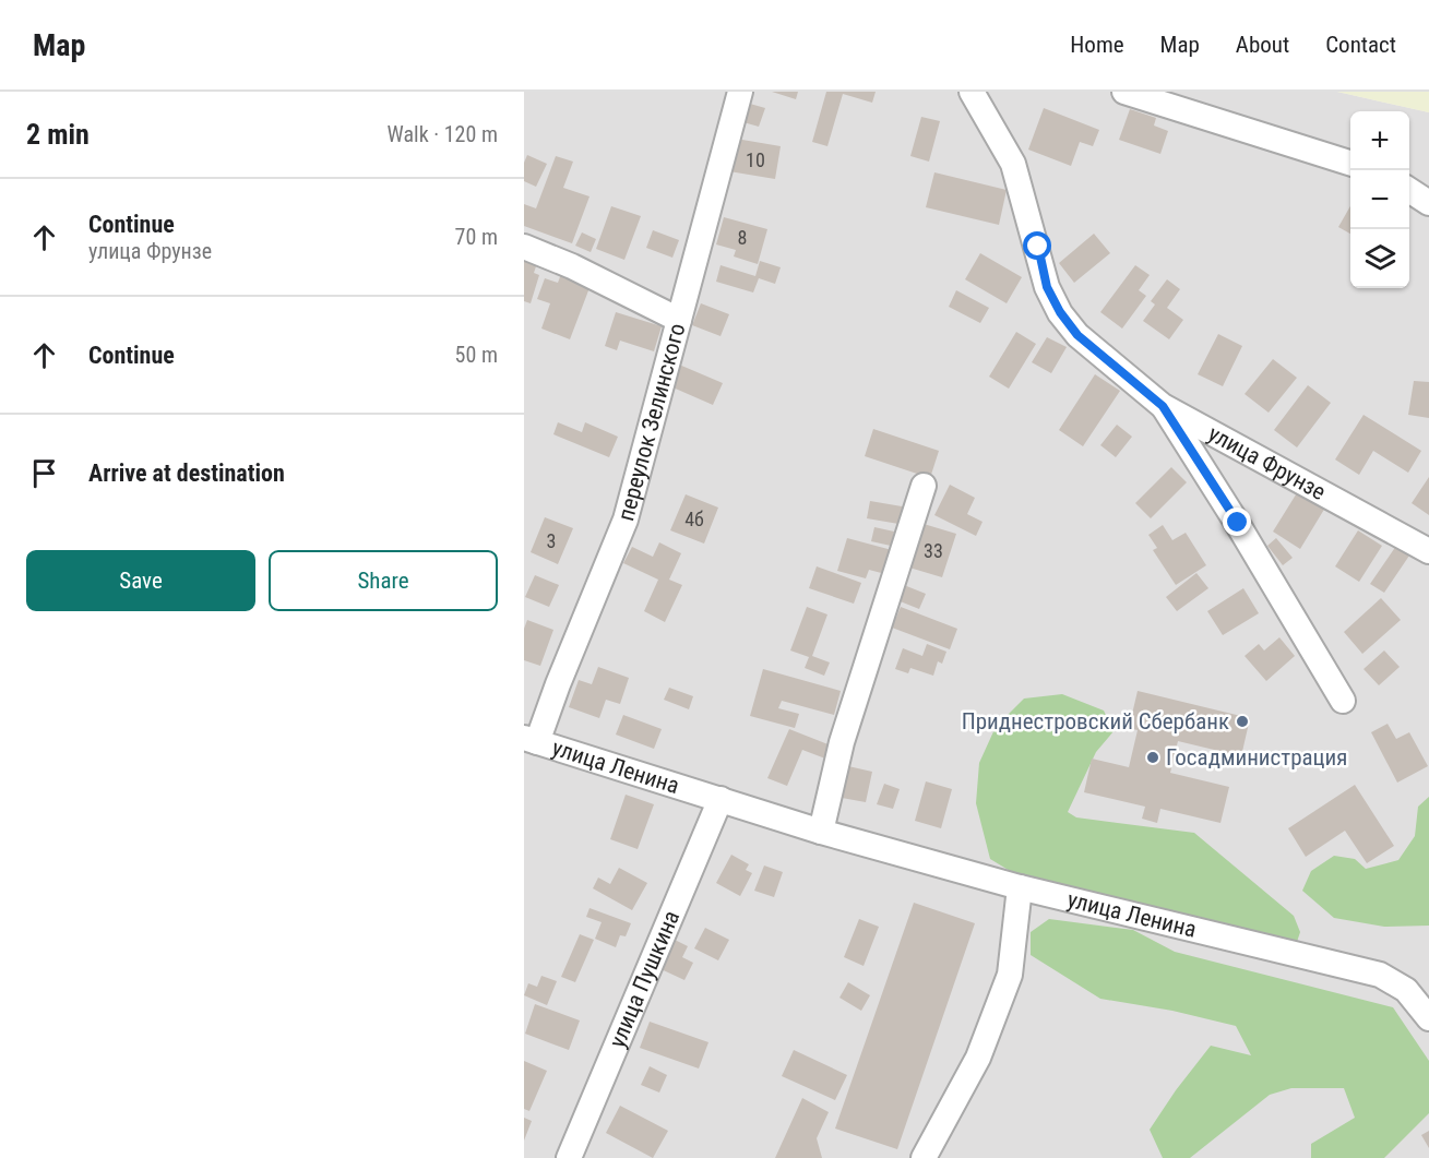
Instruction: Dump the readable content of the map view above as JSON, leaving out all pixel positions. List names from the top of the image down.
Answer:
{
  "streets": {
    "street": [
      "переулок Зелинского",
      "улица Фрунзе",
      "улица Ленина",
      "улица Пушкина"
    ]
  },
  "crossings": [
    ["переулок Зелинского", "улица Ленина"],
    ["улица Ленина", "улица Пушкина"]
  ],
  "places": ["Приднестровский Сбербанк", "Госадминистрация"],
  "house_numbers": [
    "10",
    "8",
    "4б",
    "3",
    "33"
  ],
  "page": {
    "header": "Map",
    "nav": [
      "Home",
      "Map",
      "About",
      "Contact"
    ],
    "heading": ["2 min", "Walk · 120 m"],
    "map_buttons": ["+", "−"],
    "list": [
      ["Continue", "улица Фрунзе", "70 m"],
      ["Continue", "50 m"],
      "Arrive at destination"
    ],
    "buttons": ["Save", "Share"]
  }
}
